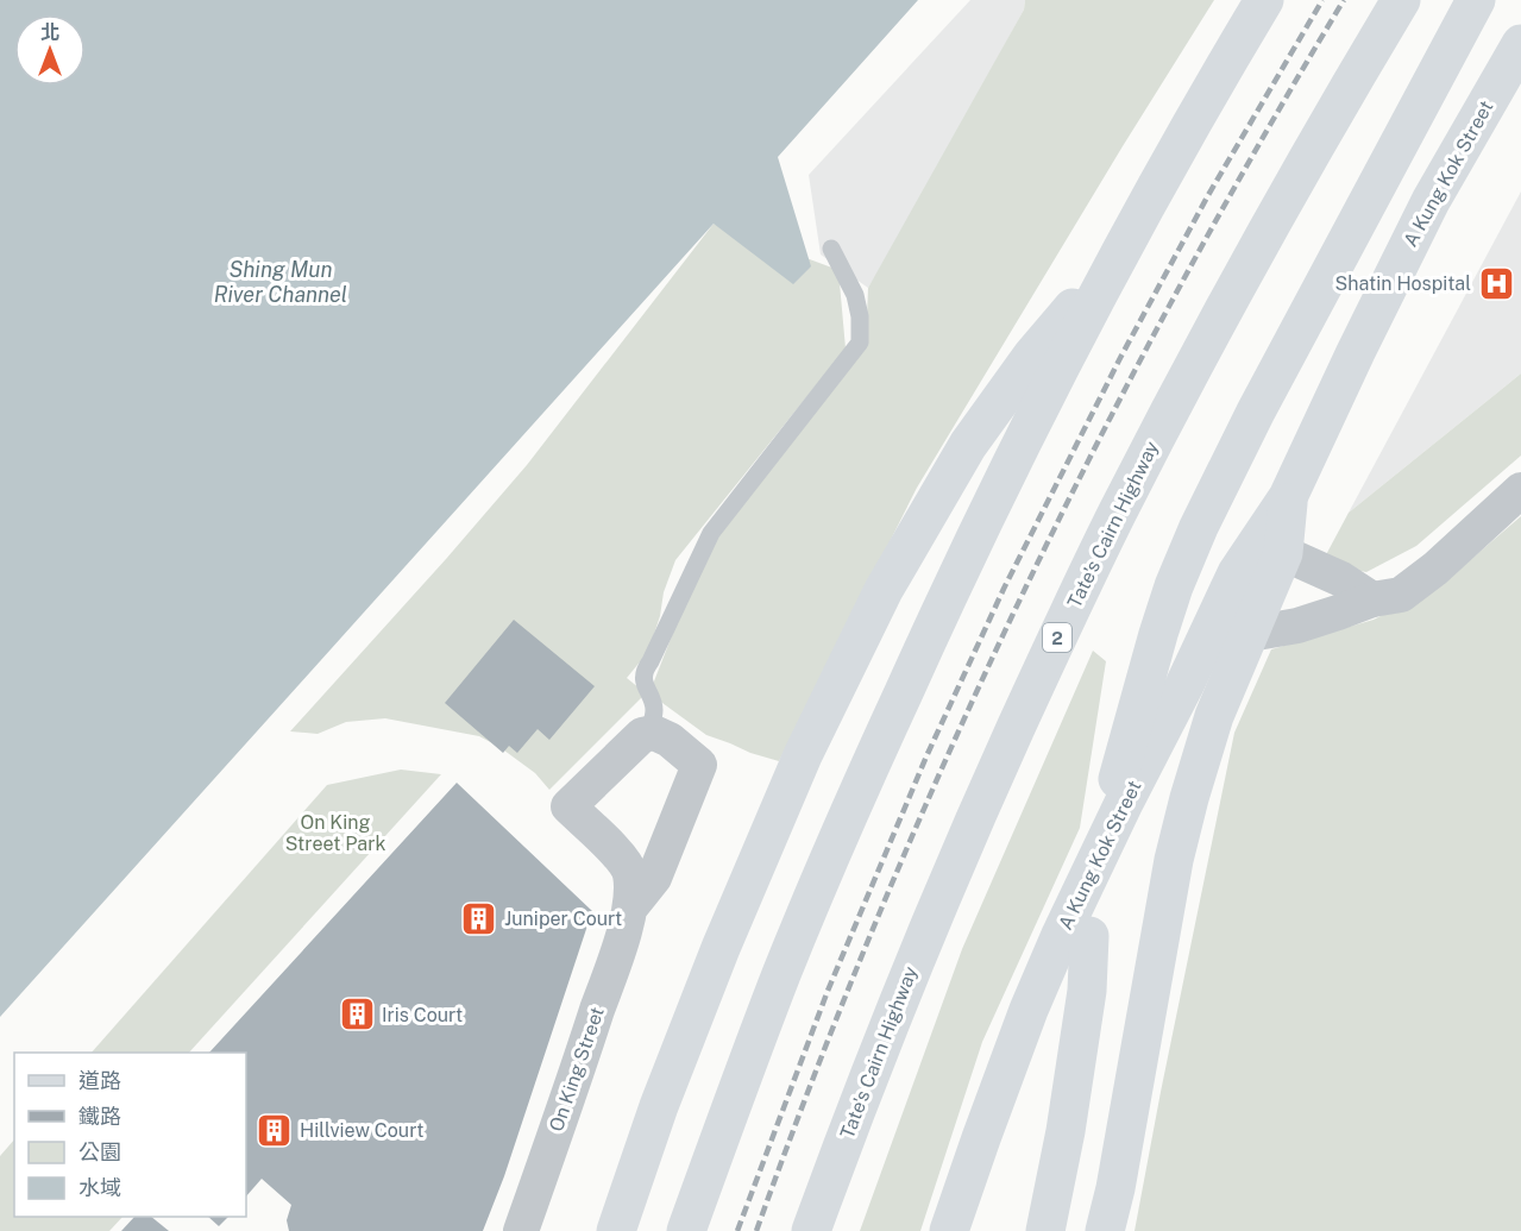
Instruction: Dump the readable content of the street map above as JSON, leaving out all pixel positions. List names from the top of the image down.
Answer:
{
  "streets": {
    "main road": ["A Kung Kok Street", "Tate's Cairn Highway", "2"],
    "street": ["On King Street"]
  },
  "water": ["Shing Mun River Channel"],
  "parks": ["On King Street Park"],
  "places": {
    "hospital": ["Shatin Hospital"],
    "building": ["Juniper Court", "Iris Court", "Hillview Court"]
  },
  "legend": [
    "道路",
    "鐵路",
    "公園",
    "水域"
  ],
  "north": "top"
}
